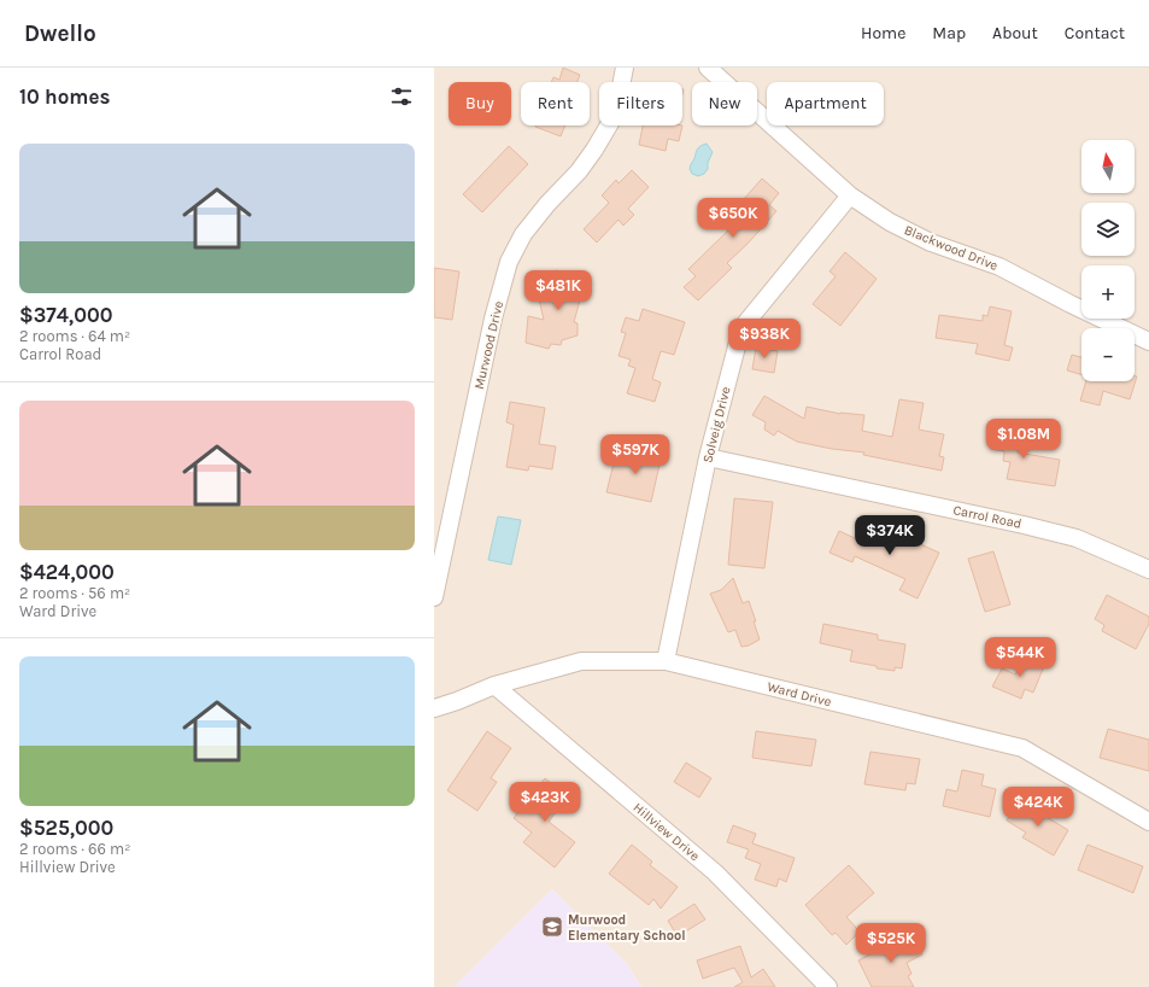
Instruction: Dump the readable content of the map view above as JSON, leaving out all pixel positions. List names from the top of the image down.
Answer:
{
  "streets": {
    "street": [
      "Blackwood Drive",
      "Murwood Drive",
      "Solveig Drive",
      "Carrol Road",
      "Ward Drive",
      "Hillview Drive"
    ]
  },
  "crossings": [
    ["Blackwood Drive", "Solveig Drive"],
    ["Solveig Drive", "Carrol Road"],
    ["Solveig Drive", "Ward Drive"],
    ["Ward Drive", "Hillview Drive"]
  ],
  "places": {
    "school or university": ["Murwood Elementary School"]
  },
  "north": "top",
  "page": {
    "header": "Dwello",
    "nav": [
      "Home",
      "Map",
      "About",
      "Contact"
    ],
    "heading": "10 homes",
    "chip": [
      "Buy",
      "Rent",
      "Filters",
      "New",
      "Apartment"
    ],
    "list": [
      {
        "name": "$374,000",
        "note": "2 rooms · 64 m² · Carrol Road"
      },
      {
        "name": "$424,000",
        "note": "2 rooms · 56 m² · Ward Drive"
      },
      {
        "name": "$525,000",
        "note": "2 rooms · 66 m² · Hillview Drive"
      }
    ],
    "map_buttons": ["+", "−"],
    "price": [
      "$650K",
      "$481K",
      "$938K",
      "$1.08M",
      "$597K",
      "$374K",
      "$544K",
      "$423K",
      "$424K",
      "$525K"
    ]
  }
}
